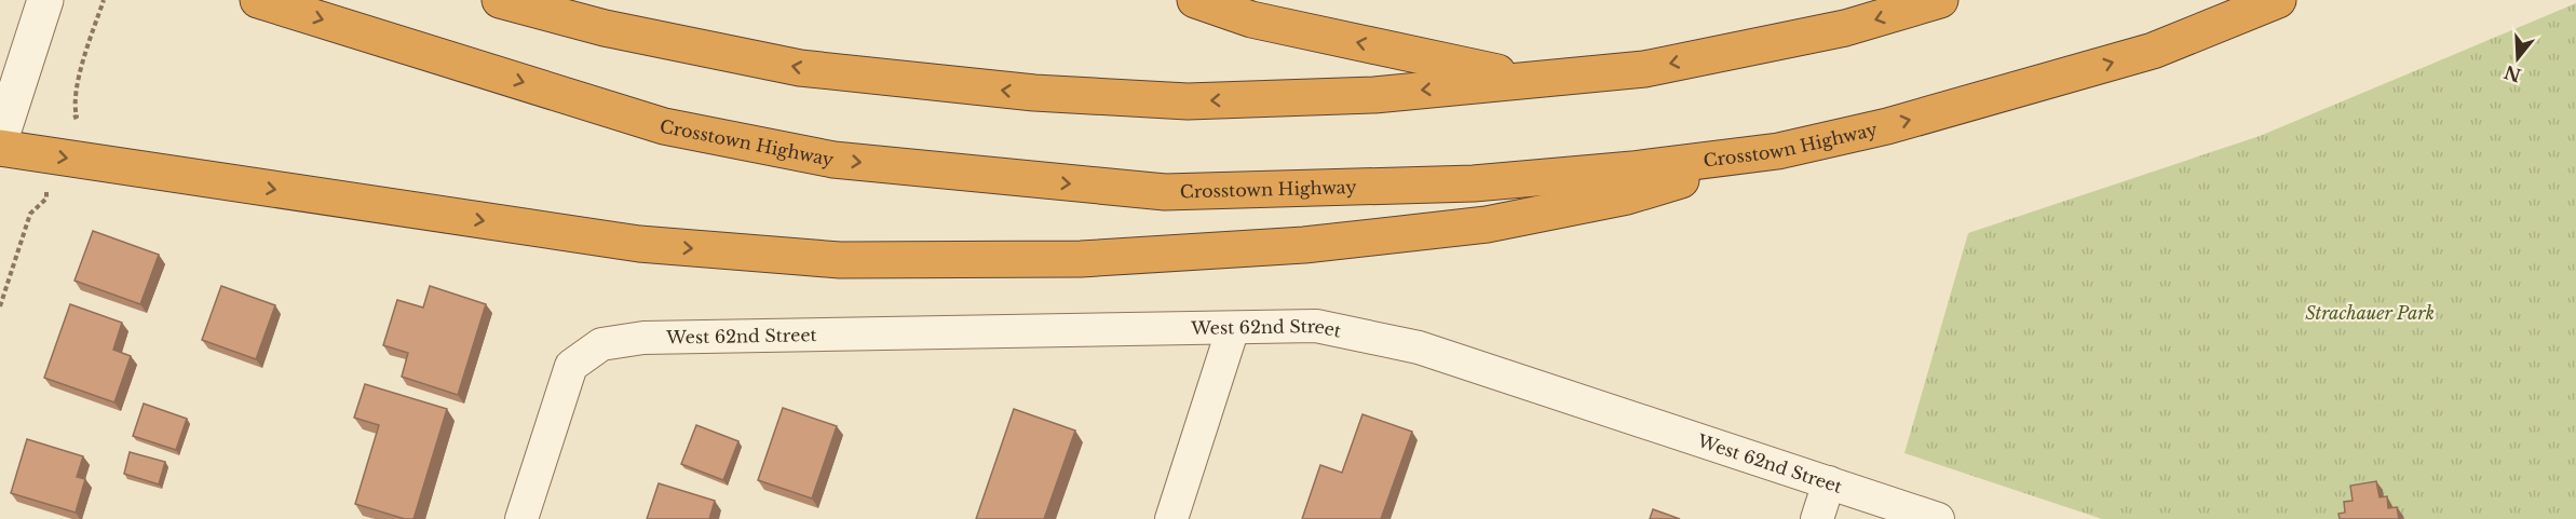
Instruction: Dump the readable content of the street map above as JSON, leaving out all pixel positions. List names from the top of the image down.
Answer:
{
  "streets": {
    "highway": ["Crosstown Highway"],
    "street": ["West 62nd Street"]
  },
  "parks": ["Strachauer Park"],
  "north": "bottom"
}
